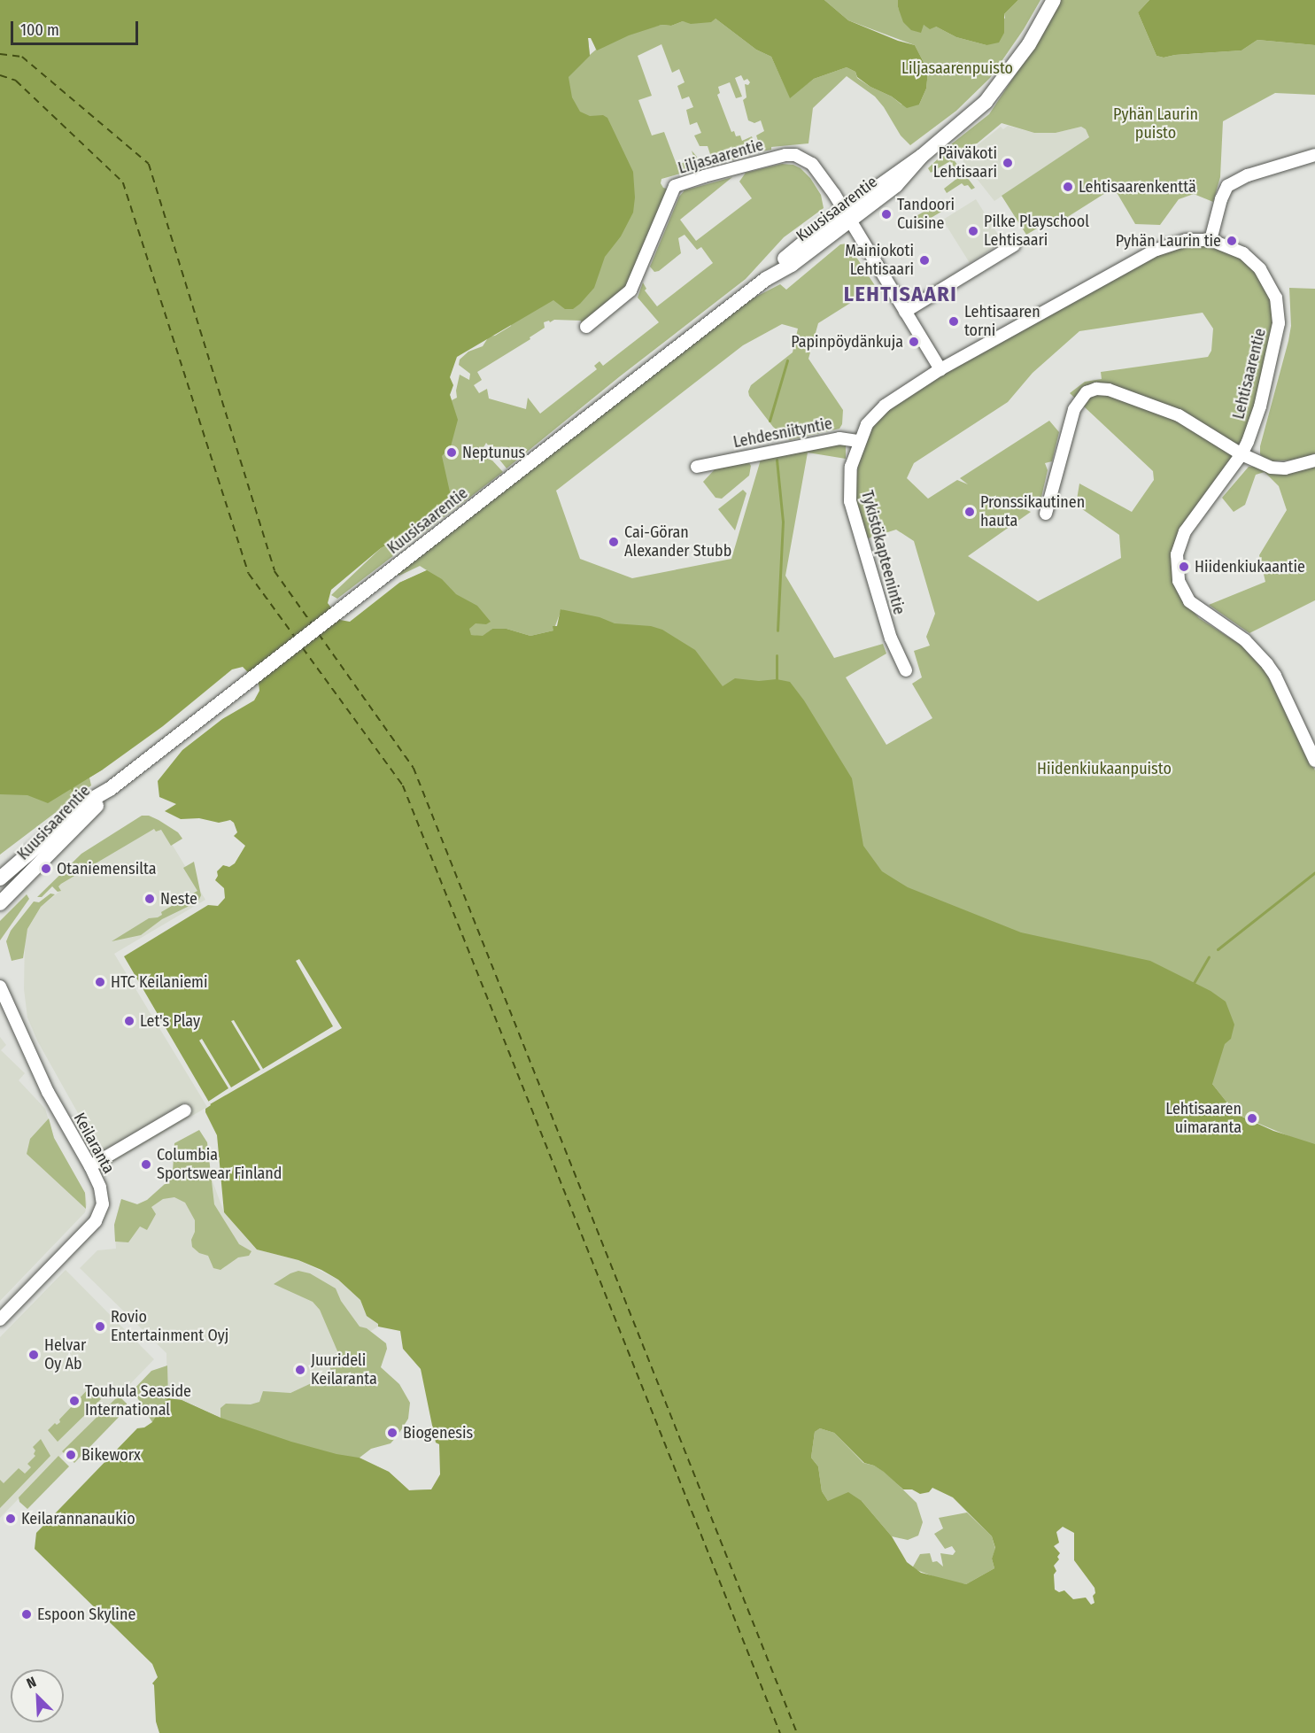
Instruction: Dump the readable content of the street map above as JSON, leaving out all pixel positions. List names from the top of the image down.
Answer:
{
  "streets": {
    "main road": ["Kuusisaarentie"],
    "street": [
      "Liljasaarentie",
      "Lehtisaarentie",
      "Lehdesniityntie",
      "Tykistökapteenintie",
      "Keilaranta"
    ]
  },
  "crossings": [
    ["Liljasaarentie", "Kuusisaarentie"],
    ["Lehdesniityntie", "Tykistökapteenintie"]
  ],
  "districts": ["LEHTISAARI"],
  "parks": ["Liljasaarenpuisto", "Pyhän Laurin puisto", "Hiidenkiukaanpuisto"],
  "places": [
    "Päiväkoti Lehtisaari",
    "Lehtisaarenkenttä",
    "Tandoori Cuisine",
    "Pilke Playschool Lehtisaari",
    "Pyhän Laurin tie",
    "Mainiokoti Lehtisaari",
    "Lehtisaaren torni",
    "Papinpöydänkuja",
    "Neptunus",
    "Pronssikautinen hauta",
    "Cai-Göran Alexander Stubb",
    "Hiidenkiukaantie",
    "Otaniemensilta",
    "Neste",
    "HTC Keilaniemi",
    "Let's Play",
    "Lehtisaaren uimaranta",
    "Columbia Sportswear Finland",
    "Rovio Entertainment Oyj",
    "Helvar Oy Ab",
    "Juurideli Keilaranta",
    "Touhula Seaside International",
    "Biogenesis",
    "Bikeworx",
    "Keilarannanaukio",
    "Espoon Skyline"
  ],
  "scale_bar": "100 m",
  "north": "top left"
}
